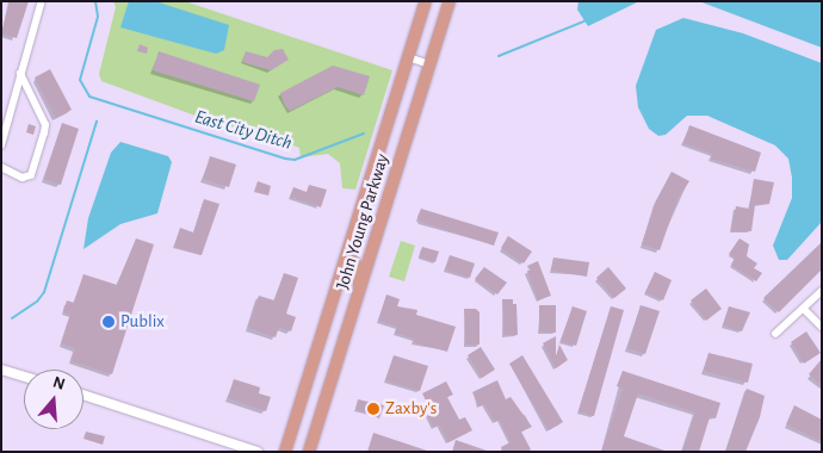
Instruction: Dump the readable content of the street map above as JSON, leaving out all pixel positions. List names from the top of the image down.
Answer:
{
  "streets": {
    "highway": ["John Young Parkway"]
  },
  "water": ["East City Ditch"],
  "places": ["Publix", "Zaxby's"],
  "north": "top"
}
